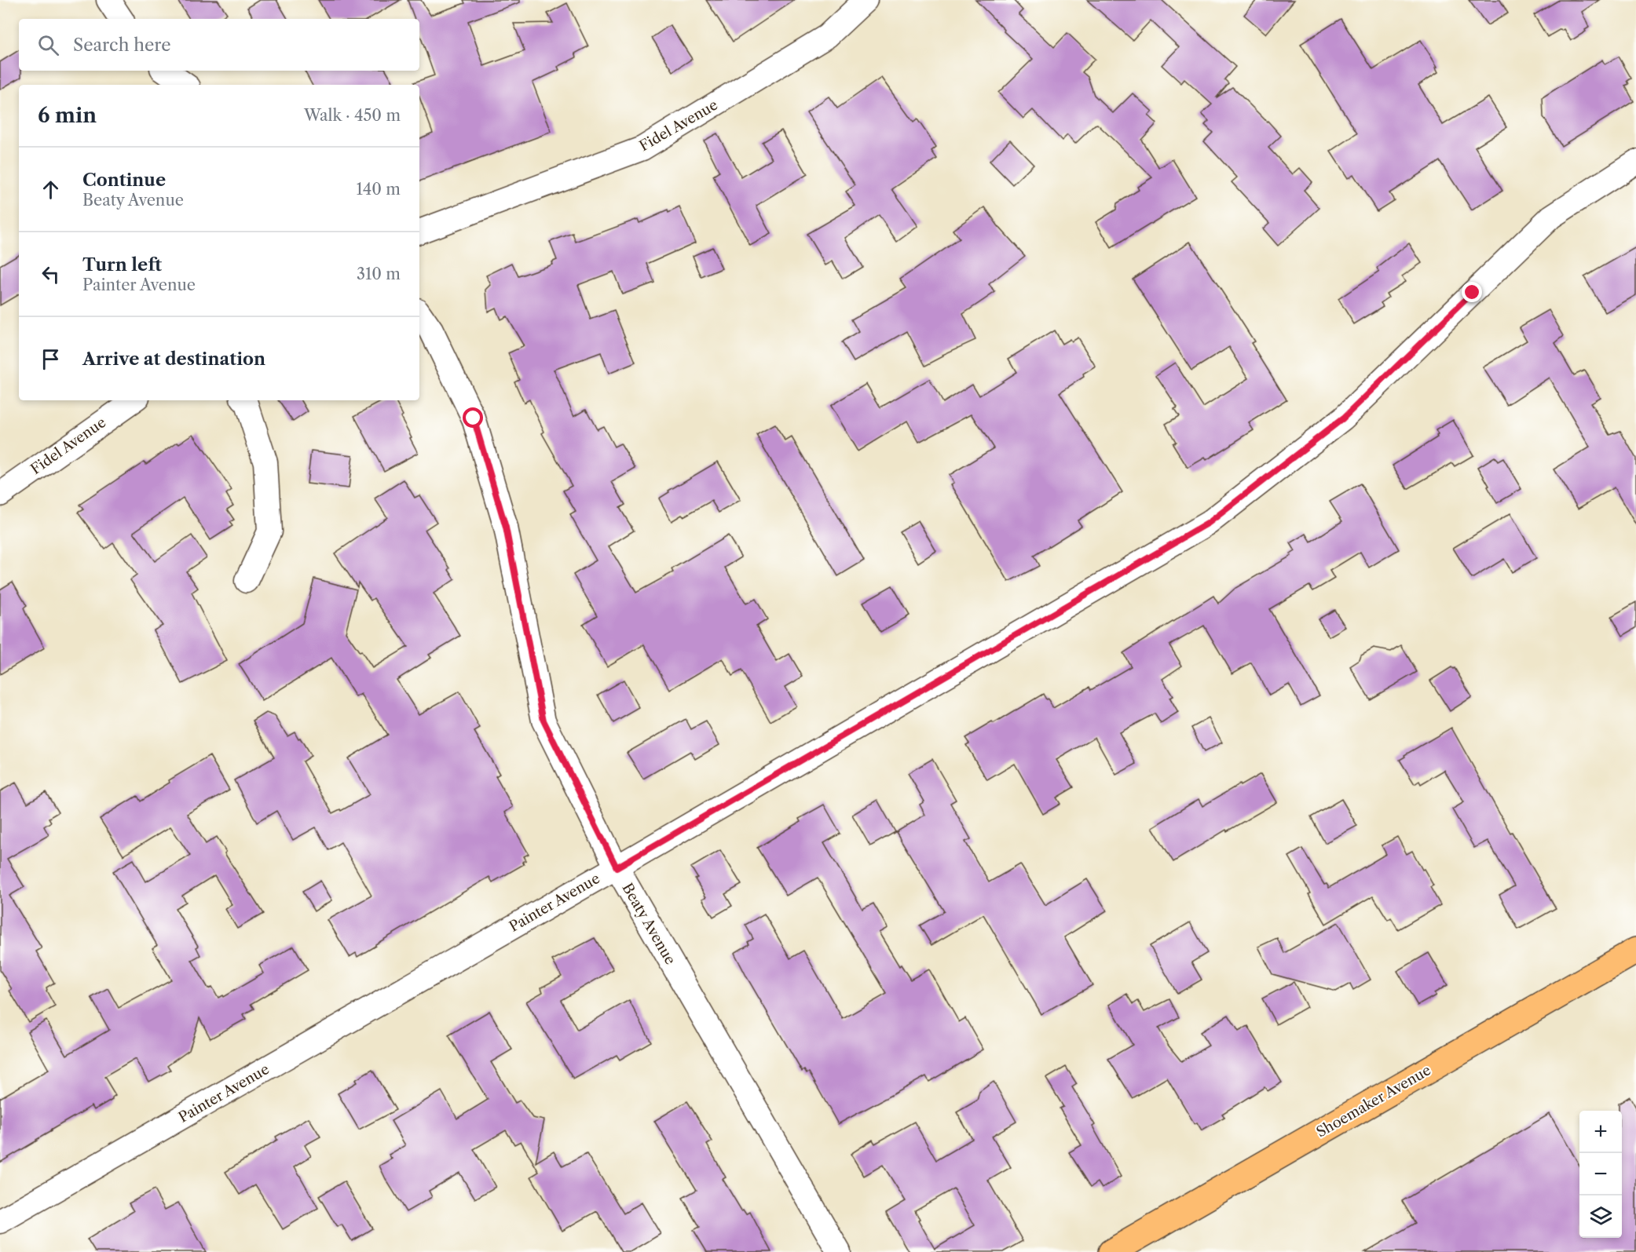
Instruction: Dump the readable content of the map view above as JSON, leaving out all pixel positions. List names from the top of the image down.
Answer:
{
  "streets": {
    "main road": ["Shoemaker Avenue"],
    "street": ["Fidel Avenue", "Painter Avenue", "Beaty Avenue"]
  },
  "crossings": [
    ["Painter Avenue", "Beaty Avenue"]
  ],
  "page": {
    "search": "Search here",
    "heading": ["6 min", "Walk · 450 m"],
    "list": [
      ["Continue", "Beaty Avenue", "140 m"],
      ["Turn left", "Painter Avenue", "310 m"],
      "Arrive at destination"
    ],
    "map_buttons": ["+", "−"]
  }
}
